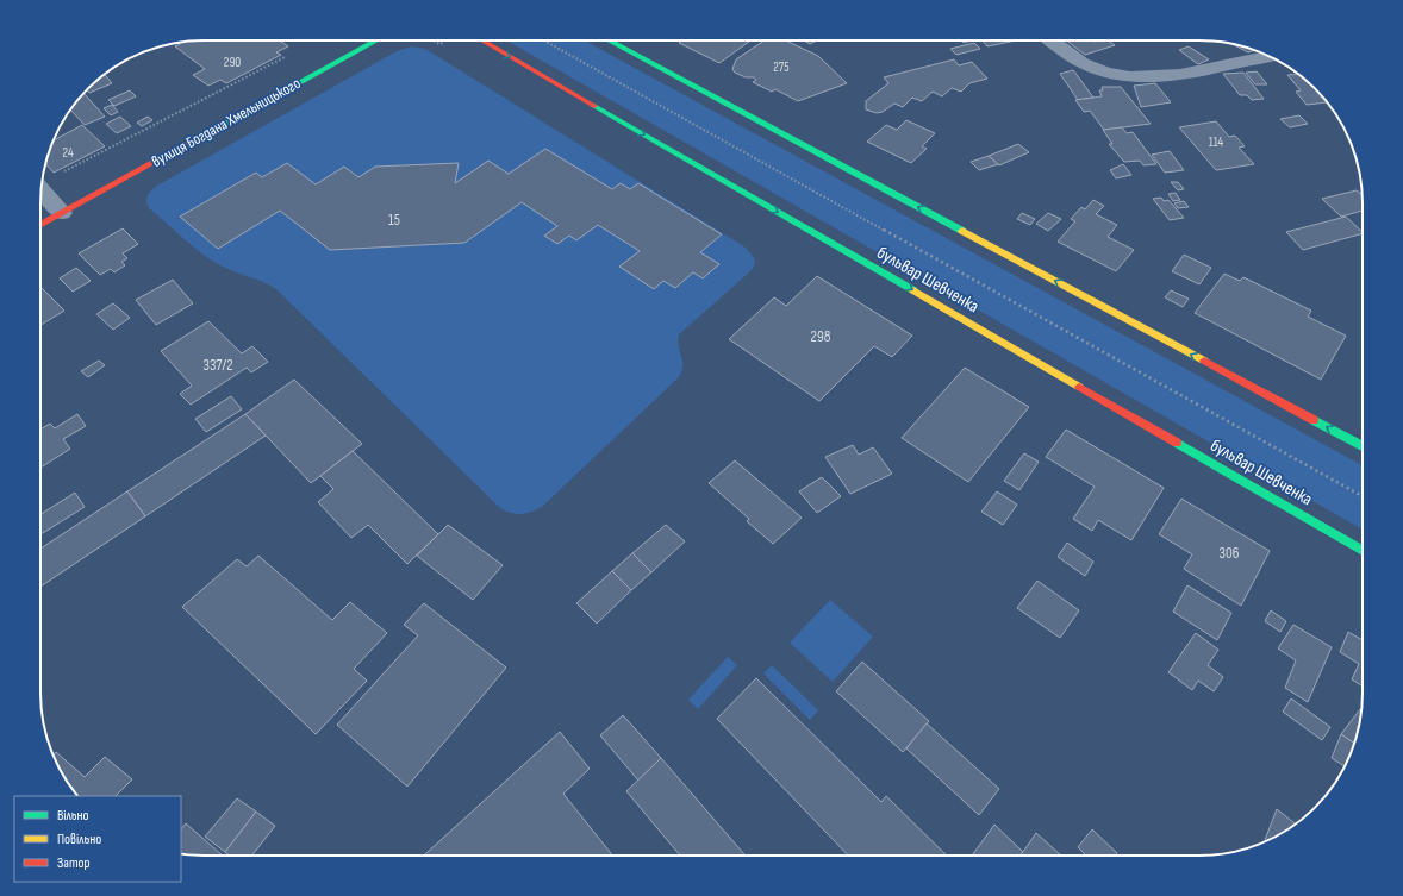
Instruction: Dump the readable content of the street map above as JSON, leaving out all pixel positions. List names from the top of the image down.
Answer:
{
  "streets": {
    "main road": ["вулиця Богдана Хмельницького", "бульвар Шевченка"]
  },
  "house_numbers": [
    "290",
    "275",
    "114",
    "24",
    "15",
    "298",
    "337/2",
    "306"
  ],
  "legend": ["Вільно", "Повільно", "Затор"]
}
